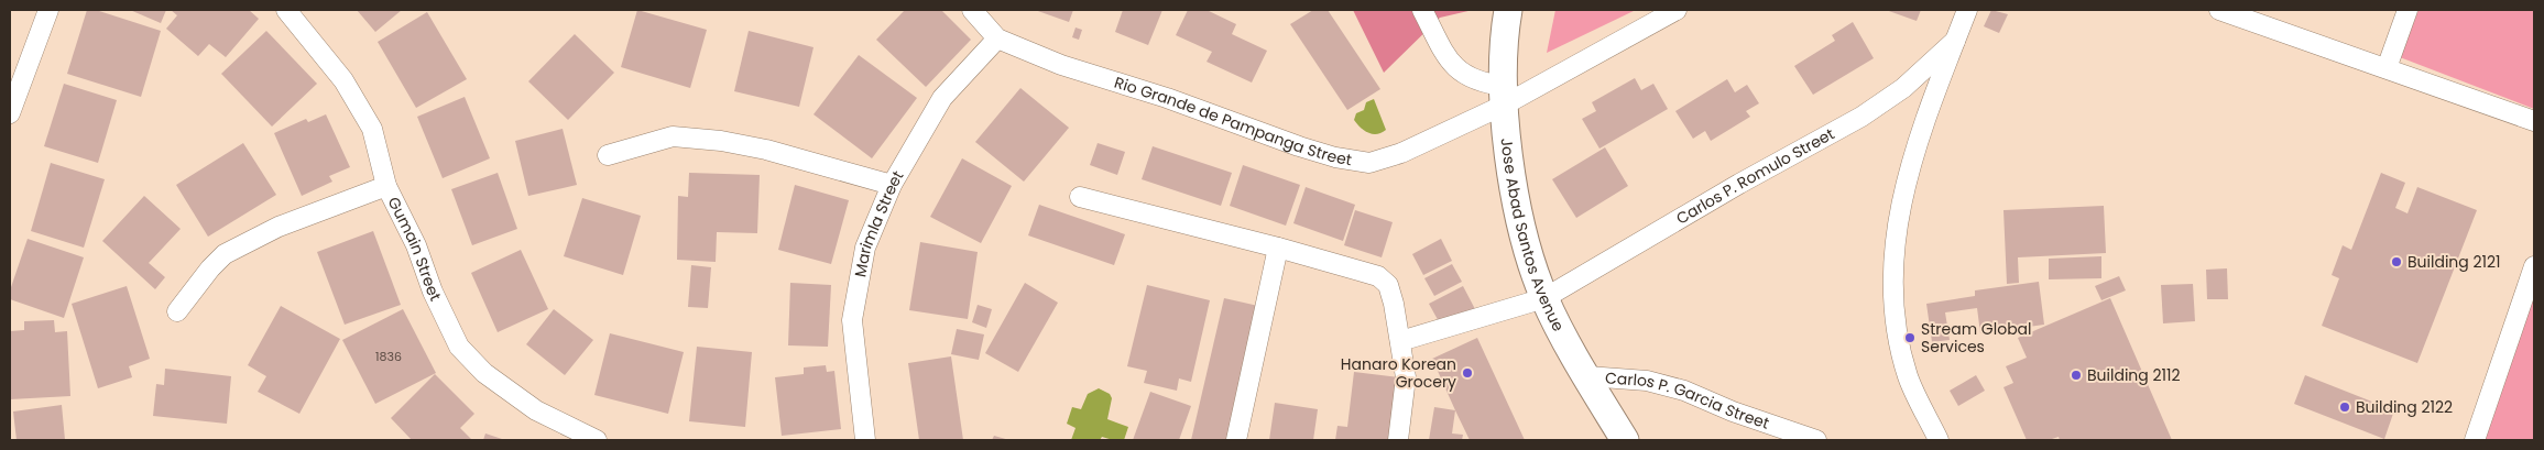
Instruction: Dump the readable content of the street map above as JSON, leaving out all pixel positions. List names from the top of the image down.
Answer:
{
  "streets": {
    "main road": ["Jose Abad Santos Avenue"],
    "street": [
      "Rio Grande de Pampanga Street",
      "Carlos P. Romulo Street",
      "Marimla Street",
      "Gumain Street",
      "Carlos P. Garcia Street"
    ]
  },
  "crossings": [
    ["Rio Grande de Pampanga Street", "Marimla Street"],
    ["Rio Grande de Pampanga Street", "Jose Abad Santos Avenue"],
    ["Carlos P. Romulo Street", "Jose Abad Santos Avenue"],
    ["Jose Abad Santos Avenue", "Carlos P. Garcia Street"]
  ],
  "places": [
    "Building 2121",
    "Stream Global Services",
    "Hanaro Korean Grocery",
    "Building 2112",
    "Building 2122"
  ],
  "house_numbers": ["1836"]
}
